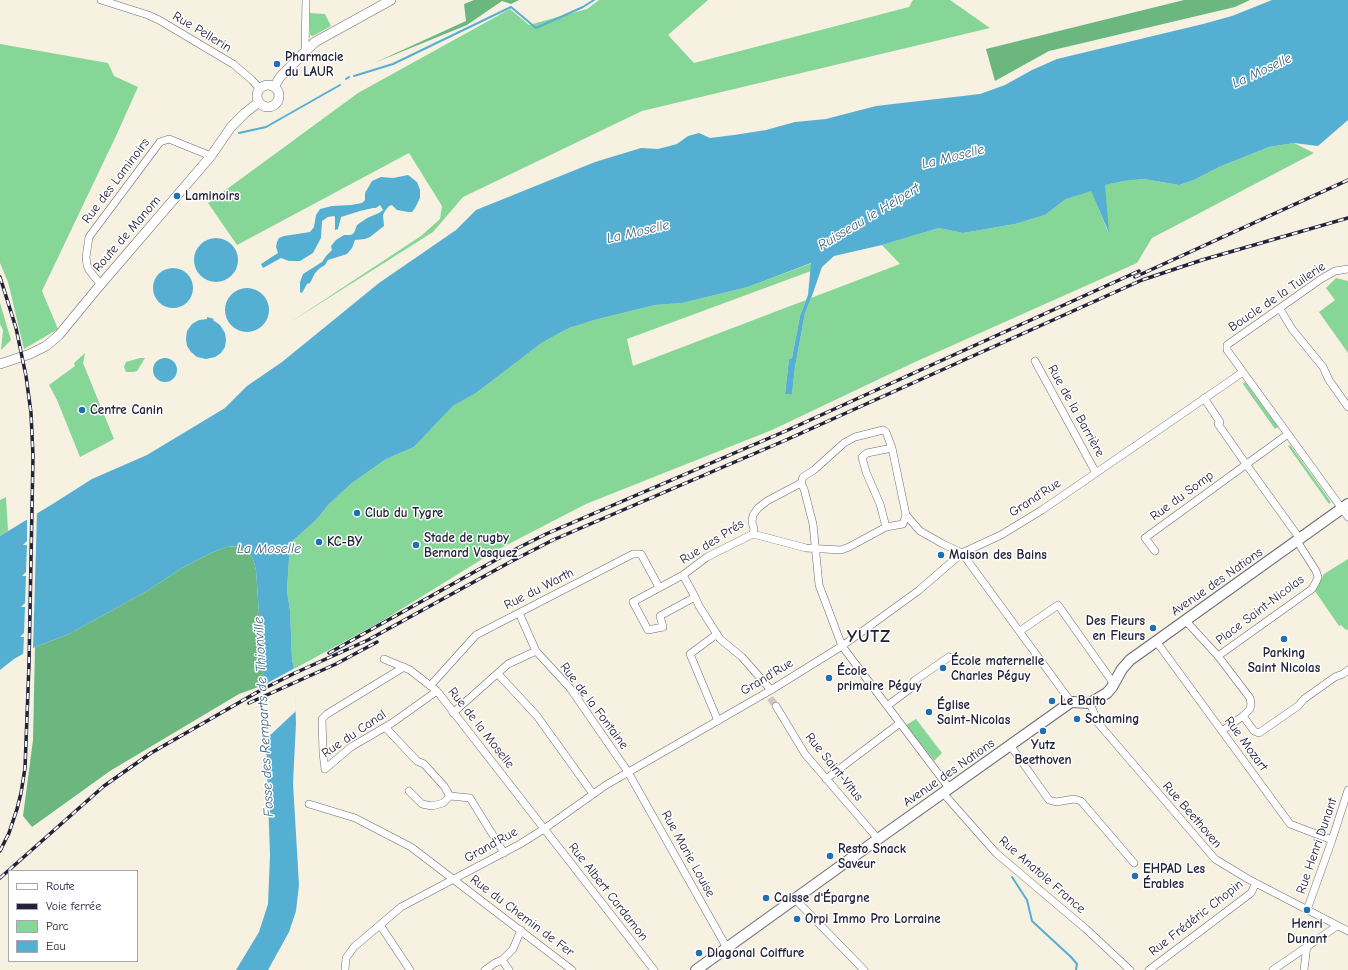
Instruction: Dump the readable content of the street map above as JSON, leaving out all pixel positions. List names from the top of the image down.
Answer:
{
  "streets": {
    "main road": ["Avenue des Nations"],
    "street": [
      "Rue Pellerin",
      "Rue des Laminoirs",
      "Route de Manom",
      "Boucle de la Tuilerie",
      "Rue de la Barrière",
      "Rue du Somp",
      "Grand'Rue",
      "Rue des Prés",
      "Rue du Warth",
      "Place Saint-Nicolas",
      "Rue de la Fontaine",
      "Rue de la Moselle",
      "Rue du Canal",
      "Rue Mozart",
      "Rue Saint-Vitus",
      "Rue Beethoven",
      "Rue Henri Dunant",
      "Rue Marie Louise",
      "Rue Anatole France",
      "Rue Albert Cardamon",
      "Rue du Chemin de Fer",
      "Rue Frédéric Chopin"
    ]
  },
  "crossings": [
    ["Rue Pellerin", "Route de Manom"],
    ["Rue des Laminoirs", "Route de Manom"],
    ["Boucle de la Tuilerie", "Rue du Somp"],
    ["Boucle de la Tuilerie", "Avenue des Nations"],
    ["Rue de la Barrière", "Grand'Rue"],
    ["Grand'Rue", "Rue de la Fontaine"],
    ["Grand'Rue", "Rue de la Moselle"],
    ["Grand'Rue", "Rue Marie Louise"],
    ["Grand'Rue", "Rue Anatole France"],
    ["Grand'Rue", "Rue Albert Cardamon"],
    ["Grand'Rue", "Rue du Chemin de Fer"],
    ["Rue des Prés", "Rue du Warth"],
    ["Rue des Prés", "Rue Anatole France"],
    ["Avenue des Nations", "Place Saint-Nicolas"],
    ["Avenue des Nations", "Rue Mozart"],
    ["Avenue des Nations", "Rue Saint-Vitus"],
    ["Avenue des Nations", "Rue Beethoven"],
    ["Avenue des Nations", "Rue Marie Louise"],
    ["Avenue des Nations", "Rue Anatole France"],
    ["Rue du Warth", "Rue de la Fontaine"],
    ["Rue du Warth", "Rue de la Moselle"],
    ["Rue de la Fontaine", "Rue Marie Louise"],
    ["Rue de la Moselle", "Rue du Canal"],
    ["Rue de la Moselle", "Rue Albert Cardamon"],
    ["Rue Mozart", "Rue Henri Dunant"],
    ["Rue Beethoven", "Rue Henri Dunant"],
    ["Rue Beethoven", "Rue Frédéric Chopin"]
  ],
  "districts": ["YUTZ"],
  "water": ["La Moselle", "Ruisseau le Helpert", "Fosse des Remparts de Thionville"],
  "places": [
    "Pharmacie du LAUR",
    "Laminoirs",
    "Centre Canin",
    "Club du Tygre",
    "KC-BY",
    "Stade de rugby Bernard Vasquez",
    "Maison des Bains",
    "Des Fleurs en Fleurs",
    "Parking Saint Nicolas",
    "École maternelle Charles Péguy",
    "École primaire Péguy",
    "Le Balto",
    "Église Saint-Nicolas",
    "Schaming",
    "Yutz Beethoven",
    "Resto Snack Saveur",
    "EHPAD Les Érables",
    "Caisse d'Épargne",
    "Henri Dunant",
    "Orpi Immo Pro Lorraine",
    "Diagonal Coiffure"
  ],
  "legend": [
    "Route",
    "Voie ferrée",
    "Parc",
    "Eau"
  ]
}
